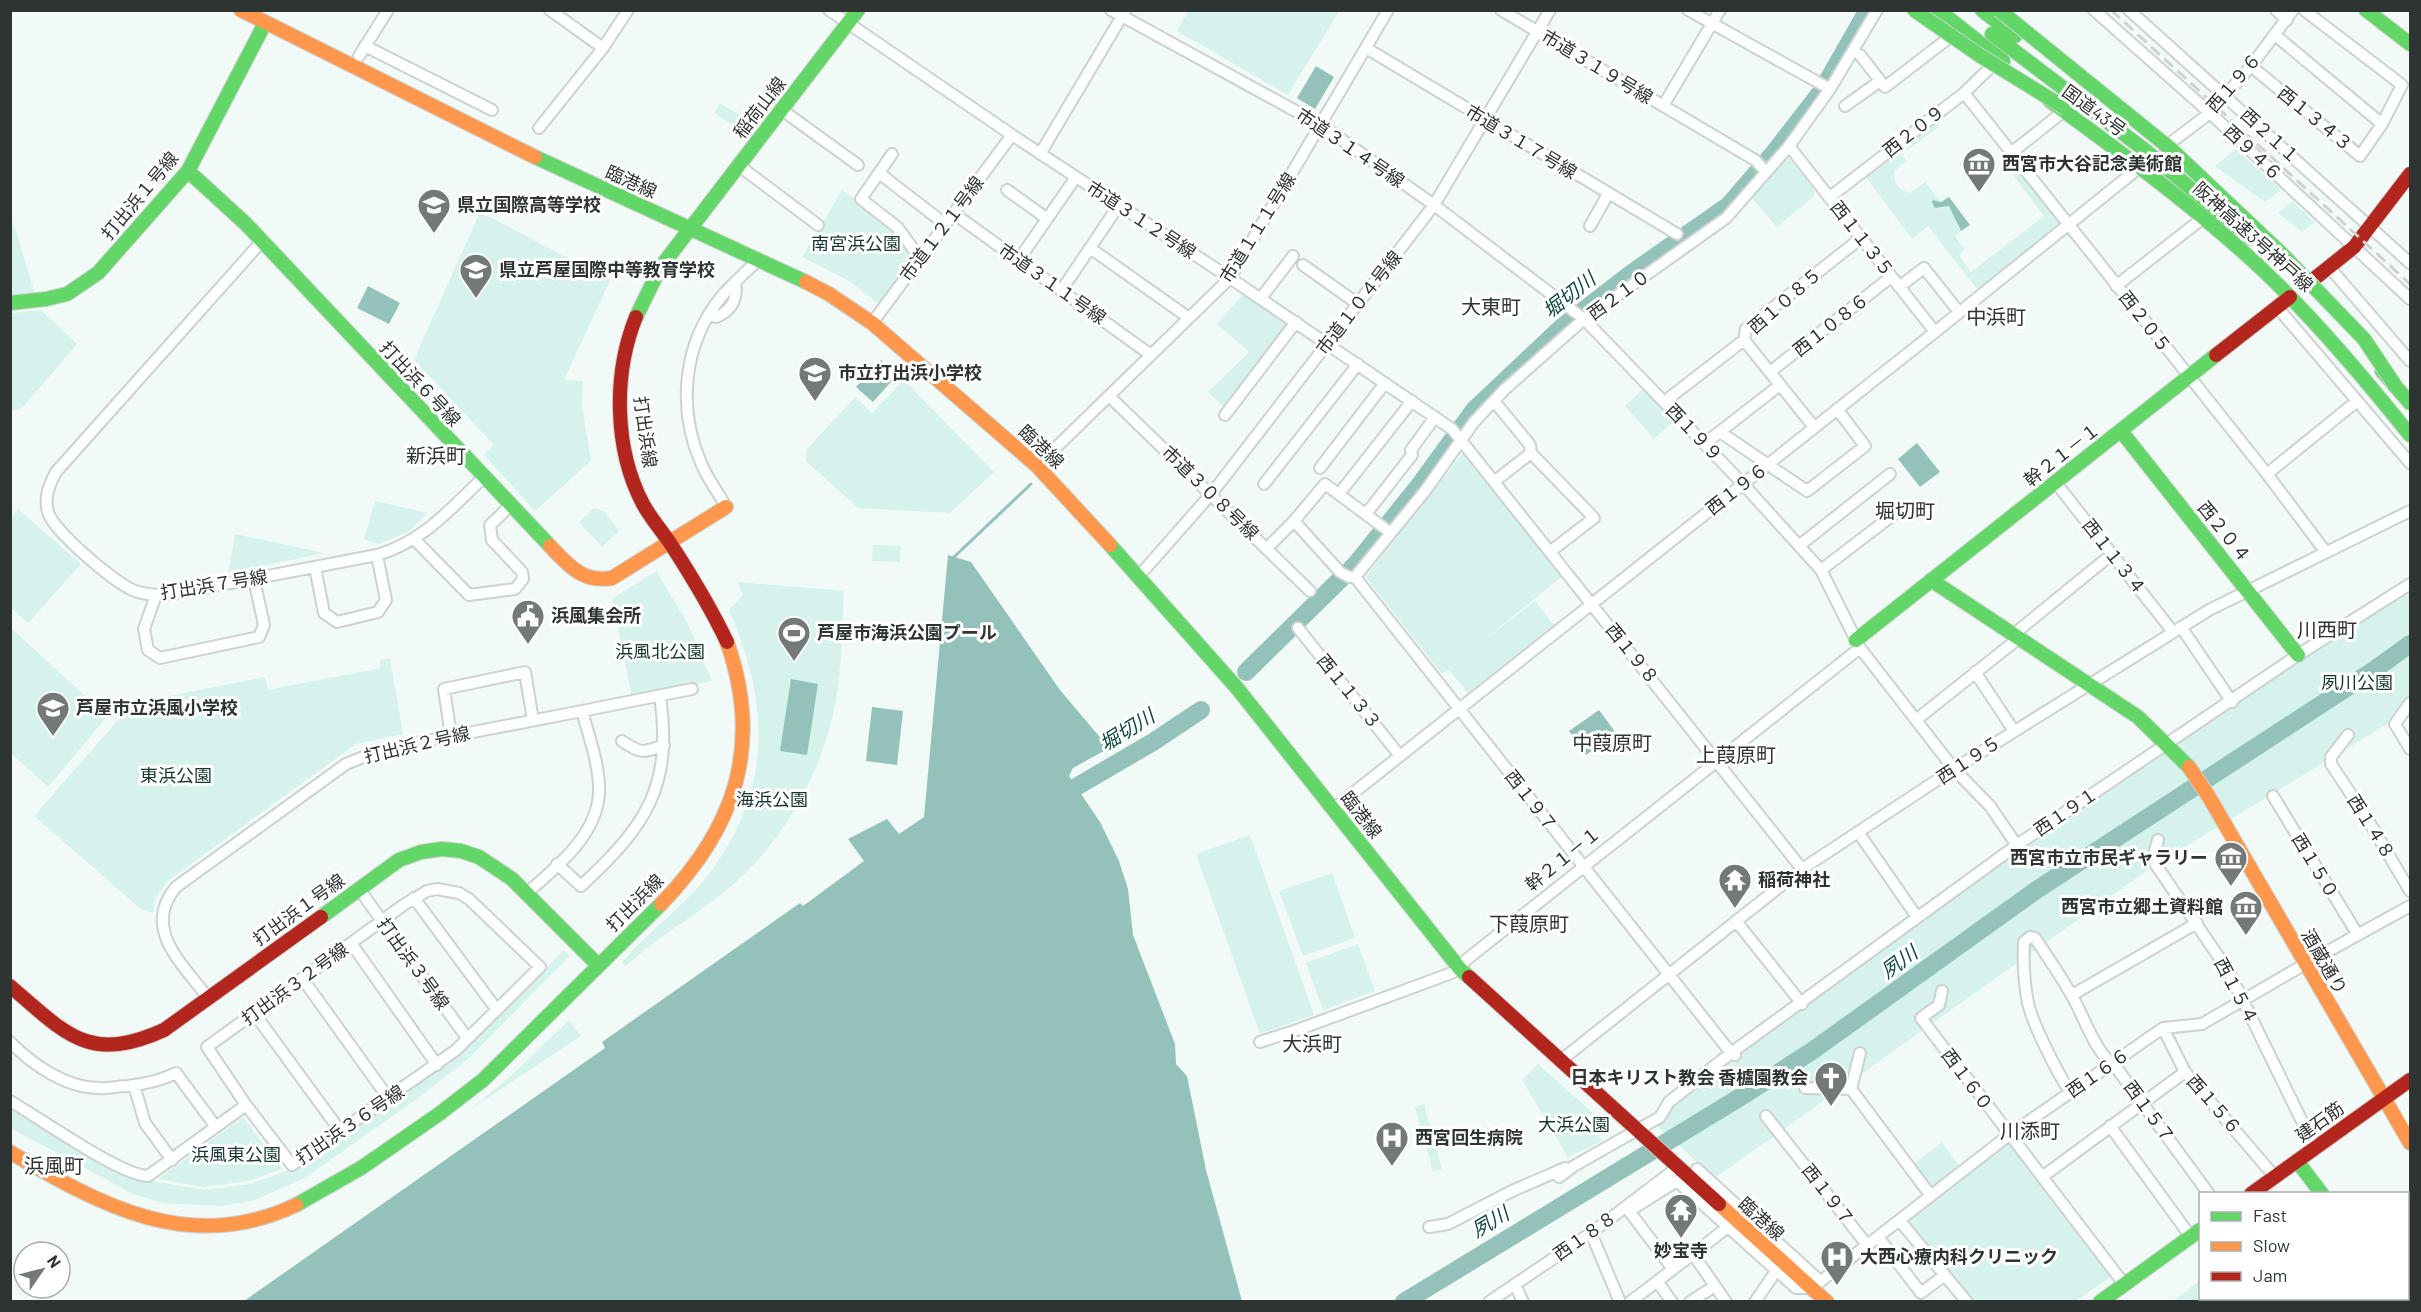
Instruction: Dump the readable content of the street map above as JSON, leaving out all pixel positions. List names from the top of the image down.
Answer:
{
  "streets": {
    "main road": [
      "稲荷山線",
      "国道43号",
      "臨港線",
      "打出浜１号線",
      "阪神高速3号神戸線",
      "打出浜６号線",
      "打出浜線",
      "幹２１－１",
      "西２０４",
      "酒蔵通り",
      "建石筋"
    ],
    "street": [
      "市道３１９号線",
      "西１９６",
      "西１３４３",
      "西２０９",
      "西２１１",
      "市道３１７号線",
      "市道３１４号線",
      "西９４６",
      "市道３１２号線",
      "市道１１１号線",
      "市道１２１号線",
      "西１１３５",
      "市道３１１号線",
      "西２１０",
      "西１０８５",
      "市道１０４号線",
      "西２０５",
      "西１０８６",
      "西１９９",
      "市道３０８号線",
      "西１１３４",
      "打出浜７号線",
      "西１９８",
      "西１１３３",
      "打出浜２号線",
      "西１９５",
      "西１９７",
      "西１９１",
      "西１４８",
      "西１５０",
      "打出浜３号線",
      "打出浜３２号線",
      "西１５４",
      "西１６６",
      "西１６０",
      "西１５６",
      "西１５７",
      "打出浜３６号線",
      "西１８８"
    ]
  },
  "crossings": [
    ["市道３１９号線", "西２１０"],
    ["市道３１９号線", "市道１０４号線"],
    ["西１９６", "国道43号"],
    ["西１９６", "西１３４３"],
    ["西１９６", "西２１１"],
    ["西１９６", "西９４６"],
    ["西１９６", "臨港線"],
    ["西１９６", "西１１３５"],
    ["西１９６", "西１０８５"],
    ["西１９６", "西２０５"],
    ["西１９６", "西１９９"],
    ["西１９６", "西１９８"],
    ["西１９６", "西１１３３"],
    ["西１９６", "西１９７"],
    ["稲荷山線", "臨港線"],
    ["稲荷山線", "市道３１２号線"],
    ["稲荷山線", "打出浜線"],
    ["国道43号", "西２０９"],
    ["国道43号", "阪神高速3号神戸線"],
    ["国道43号", "幹２１－１"],
    ["西２０９", "西１１３５"],
    ["西２０９", "西２０５"],
    ["市道３１７号線", "市道１１１号線"],
    ["市道３１７号線", "市道１０４号線"],
    ["市道３１４号線", "市道１１１号線"],
    ["市道３１４号線", "市道１０４号線"],
    ["市道３１４号線", "西１９９"],
    ["臨港線", "打出浜１号線"],
    ["臨港線", "市道１１１号線"],
    ["臨港線", "市道１２１号線"],
    ["臨港線", "市道１０４号線"],
    ["臨港線", "打出浜線"],
    ["臨港線", "幹２１－１"],
    ["臨港線", "西１９５"],
    ["臨港線", "西１９１"],
    ["臨港線", "西１６６"],
    ["臨港線", "西１８８"],
    ["打出浜１号線", "打出浜６号線"],
    ["打出浜１号線", "打出浜線"],
    ["打出浜１号線", "打出浜２号線"],
    ["打出浜１号線", "打出浜３号線"],
    ["市道３１２号線", "市道１１１号線"],
    ["市道３１２号線", "市道１２１号線"],
    ["市道３１２号線", "西２１０"],
    ["市道３１２号線", "市道１０４号線"],
    ["市道３１２号線", "西１９８"],
    ["市道１１１号線", "市道３１１号線"],
    ["市道１１１号線", "市道３０８号線"],
    ["市道１２１号線", "市道３１１号線"],
    ["西１１３５", "西２１０"],
    ["西１１３５", "西１０８５"],
    ["西１１３５", "西１０８６"],
    ["西２１０", "西１９９"],
    ["西２１０", "西１９８"],
    ["西２１０", "西１９７"],
    ["西１０８５", "西１０８６"],
    ["市道１０４号線", "市道３０８号線"],
    ["西２０５", "幹２１－１"],
    ["西２０５", "西１９５"],
    ["打出浜６号線", "打出浜線"],
    ["打出浜６号線", "打出浜７号線"],
    ["西１９９", "幹２１－１"],
    ["西１９９", "西１９５"],
    ["西１９９", "西１９１"],
    ["幹２１－１", "西２０４"],
    ["幹２１－１", "西１１３４"],
    ["幹２１－１", "西１９８"],
    ["幹２１－１", "西１９７"],
    ["幹２１－１", "酒蔵通り"],
    ["西２０４", "西１９５"],
    ["西２０４", "西１９１"],
    ["西１１３４", "西１９５"],
    ["西１１３４", "西１９１"],
    ["西１９８", "西１９５"],
    ["西１９５", "西１９７"],
    ["西１９５", "酒蔵通り"],
    ["西１９７", "西１９１"],
    ["西１９７", "西１６６"],
    ["西１９１", "酒蔵通り"],
    ["西１５０", "西１６６"],
    ["酒蔵通り", "西１６６"],
    ["酒蔵通り", "建石筋"],
    ["打出浜３号線", "打出浜３２号線"],
    ["打出浜３号線", "打出浜３６号線"],
    ["打出浜３２号線", "打出浜３６号線"],
    ["西１５４", "西１６６"],
    ["西１５４", "建石筋"],
    ["西１６６", "西１６０"],
    ["西１６６", "西１５６"],
    ["西１６６", "西１５７"],
    ["西１５６", "建石筋"]
  ],
  "districts": [
    "大東町",
    "中浜町",
    "新浜町",
    "堀切町",
    "川西町",
    "中葭原町",
    "上葭原町",
    "下葭原町",
    "大浜町",
    "川添町",
    "浜風町"
  ],
  "water": ["堀切川", "夙川"],
  "parks": [
    "南宮浜公園",
    "浜風北公園",
    "夙川公園",
    "東浜公園",
    "海浜公園",
    "大浜公園",
    "浜風東公園"
  ],
  "places": {
    "museum": ["西宮市大谷記念美術館", "西宮市立市民ギャラリー", "西宮市立郷土資料館"],
    "school or university": [
      "県立国際高等学校",
      "県立芦屋国際中等教育学校",
      "市立打出浜小学校",
      "芦屋市立浜風小学校"
    ],
    "public building": ["浜風集会所"],
    "sports": ["芦屋市海浜公園プール"],
    "temple": ["稲荷神社", "妙宝寺"],
    "church": ["日本キリスト教会 香櫨園教会"],
    "hospital": ["西宮回生病院", "大西心療内科クリニック"]
  },
  "legend": ["Fast", "Slow", "Jam"],
  "north": "top right"
}
